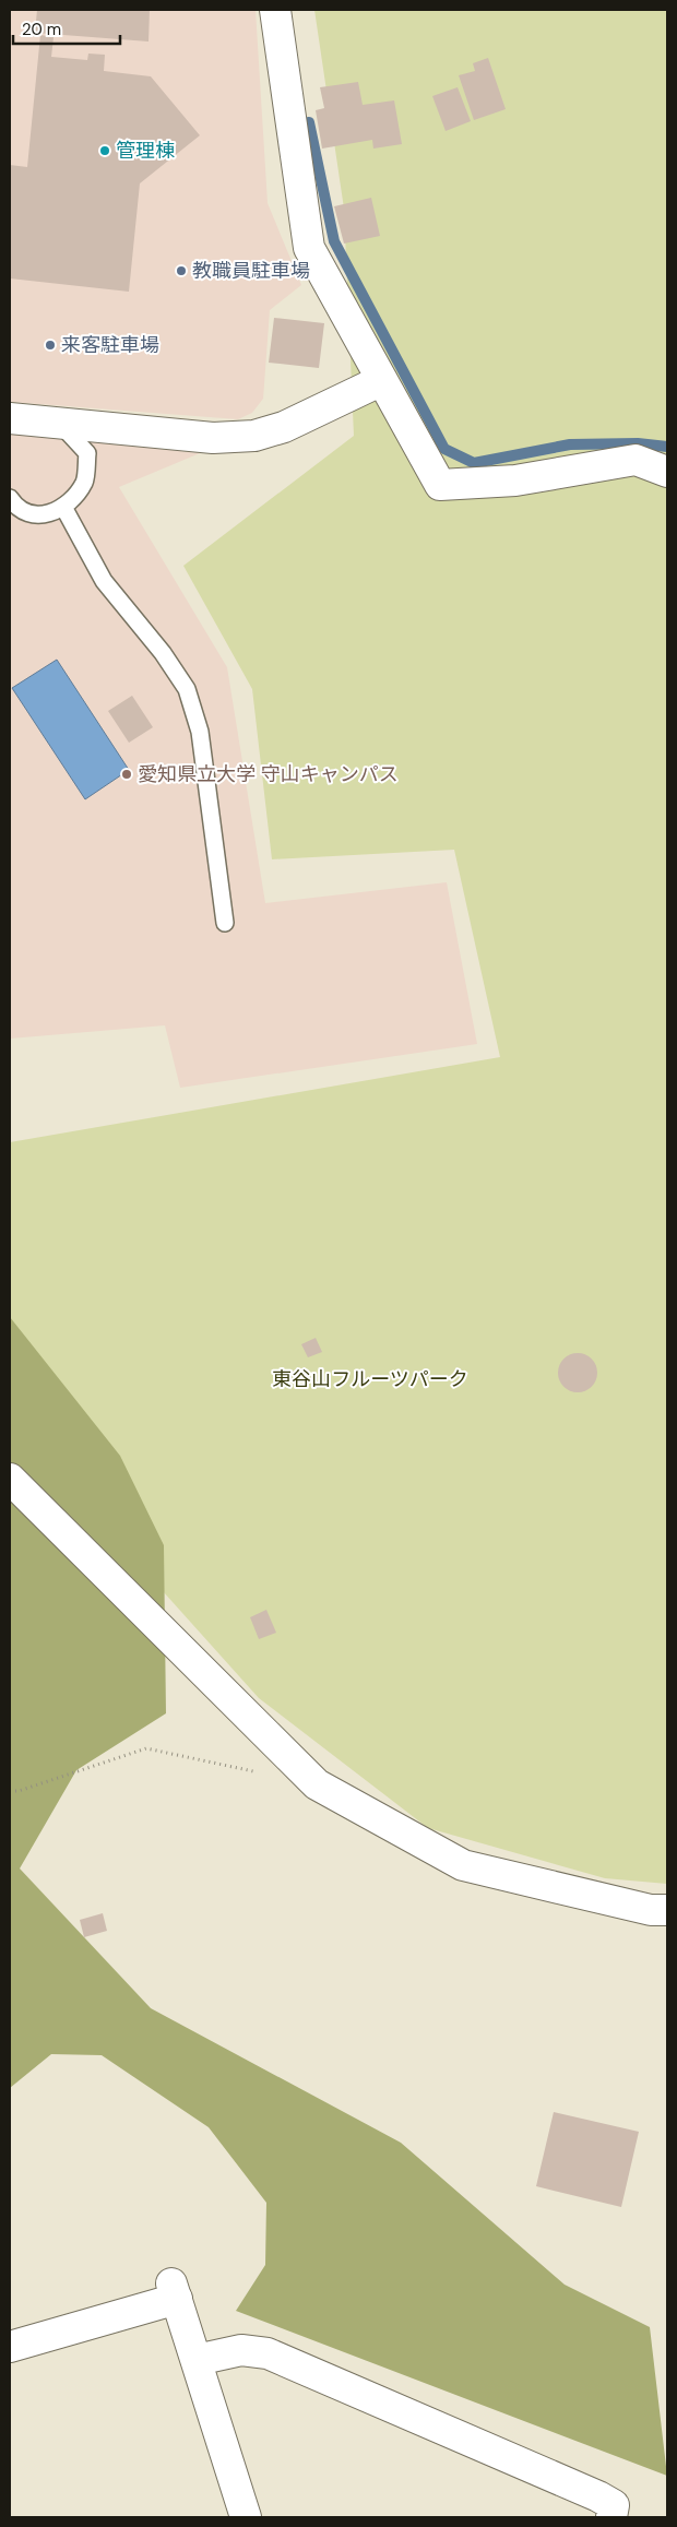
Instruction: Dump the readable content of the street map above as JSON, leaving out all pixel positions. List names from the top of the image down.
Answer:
{
  "parks": ["東谷山フルーツパーク"],
  "places": [
    "管理棟",
    "教職員駐車場",
    "来客駐車場",
    "愛知県立大学 守山キャンパス"
  ],
  "scale_bar": "20 m"
}
